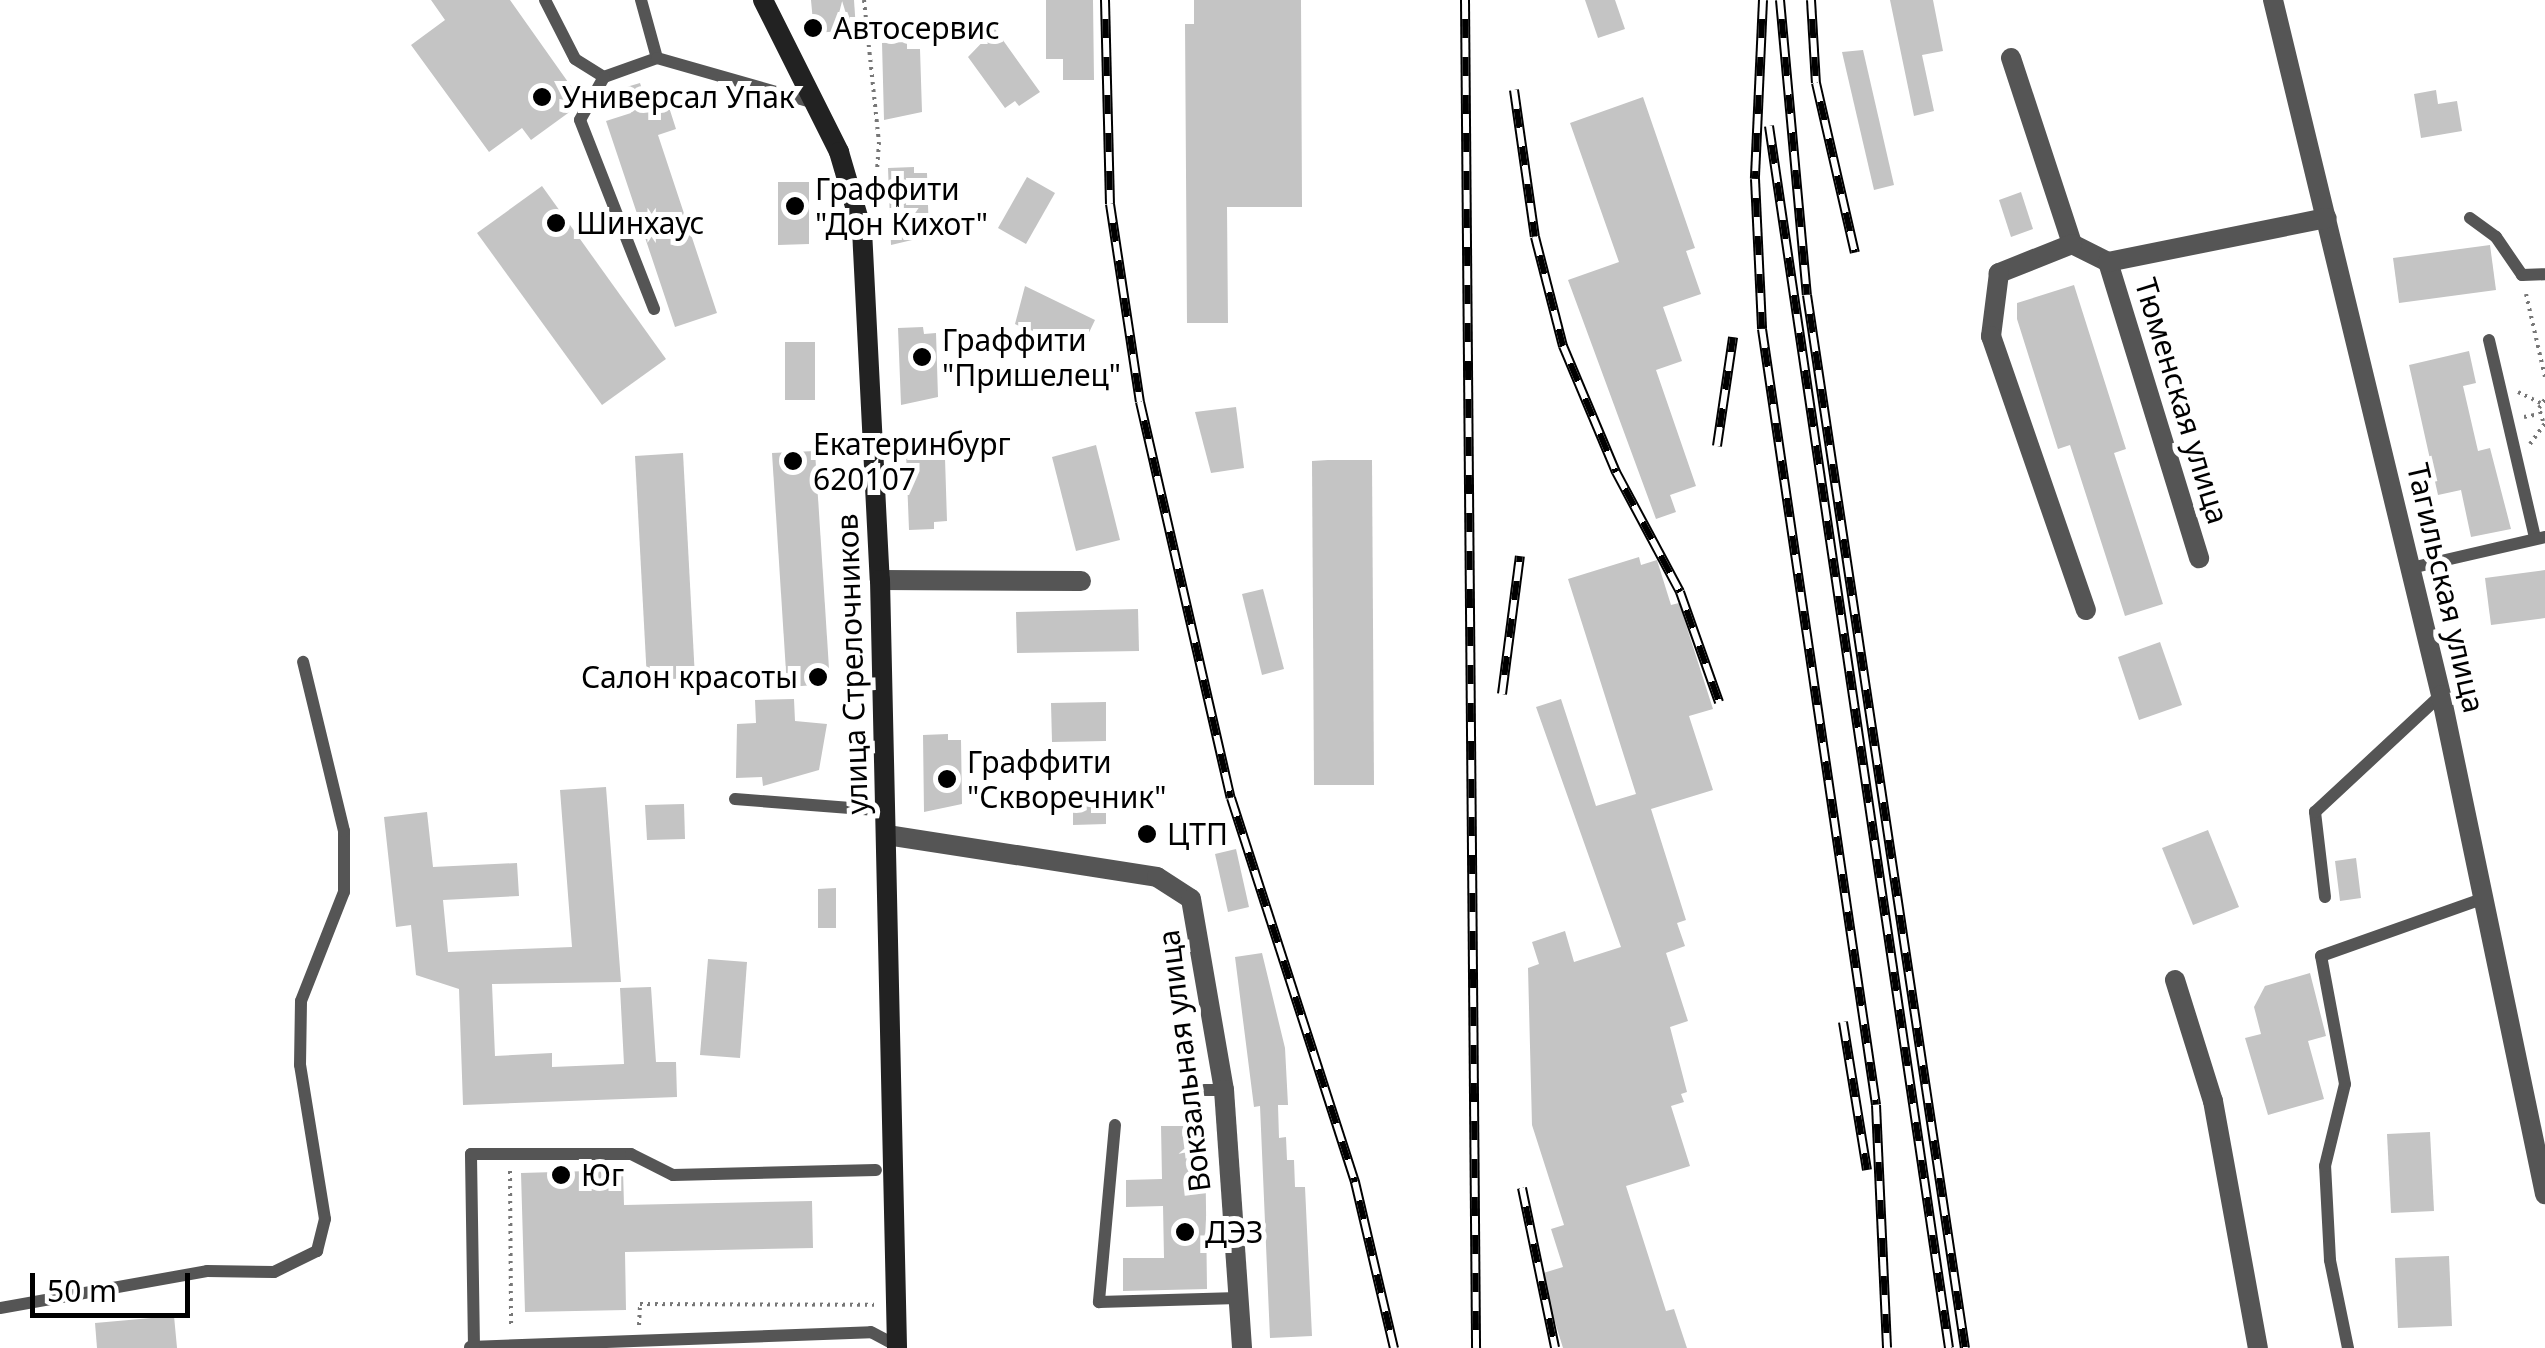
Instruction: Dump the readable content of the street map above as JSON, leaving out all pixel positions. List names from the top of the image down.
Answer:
{
  "streets": {
    "main road": ["улица Стрелочников"],
    "street": ["Тюменская улица", "Тагильская улица", "Вокзальная улица"]
  },
  "crossings": [
    ["Тюменская улица", "Тагильская улица"],
    ["улица Стрелочников", "Вокзальная улица"]
  ],
  "places": [
    "Автосервис",
    "Универсал Упак",
    "Граффити \"Дон Кихот\"",
    "Шинхаус",
    "Граффити \"Пришелец\"",
    "Екатеринбург 620107",
    "Салон красоты",
    "Граффити \"Скворечник\"",
    "ЦТП",
    "Юг",
    "ДЭЗ"
  ],
  "scale_bar": "50 m"
}
